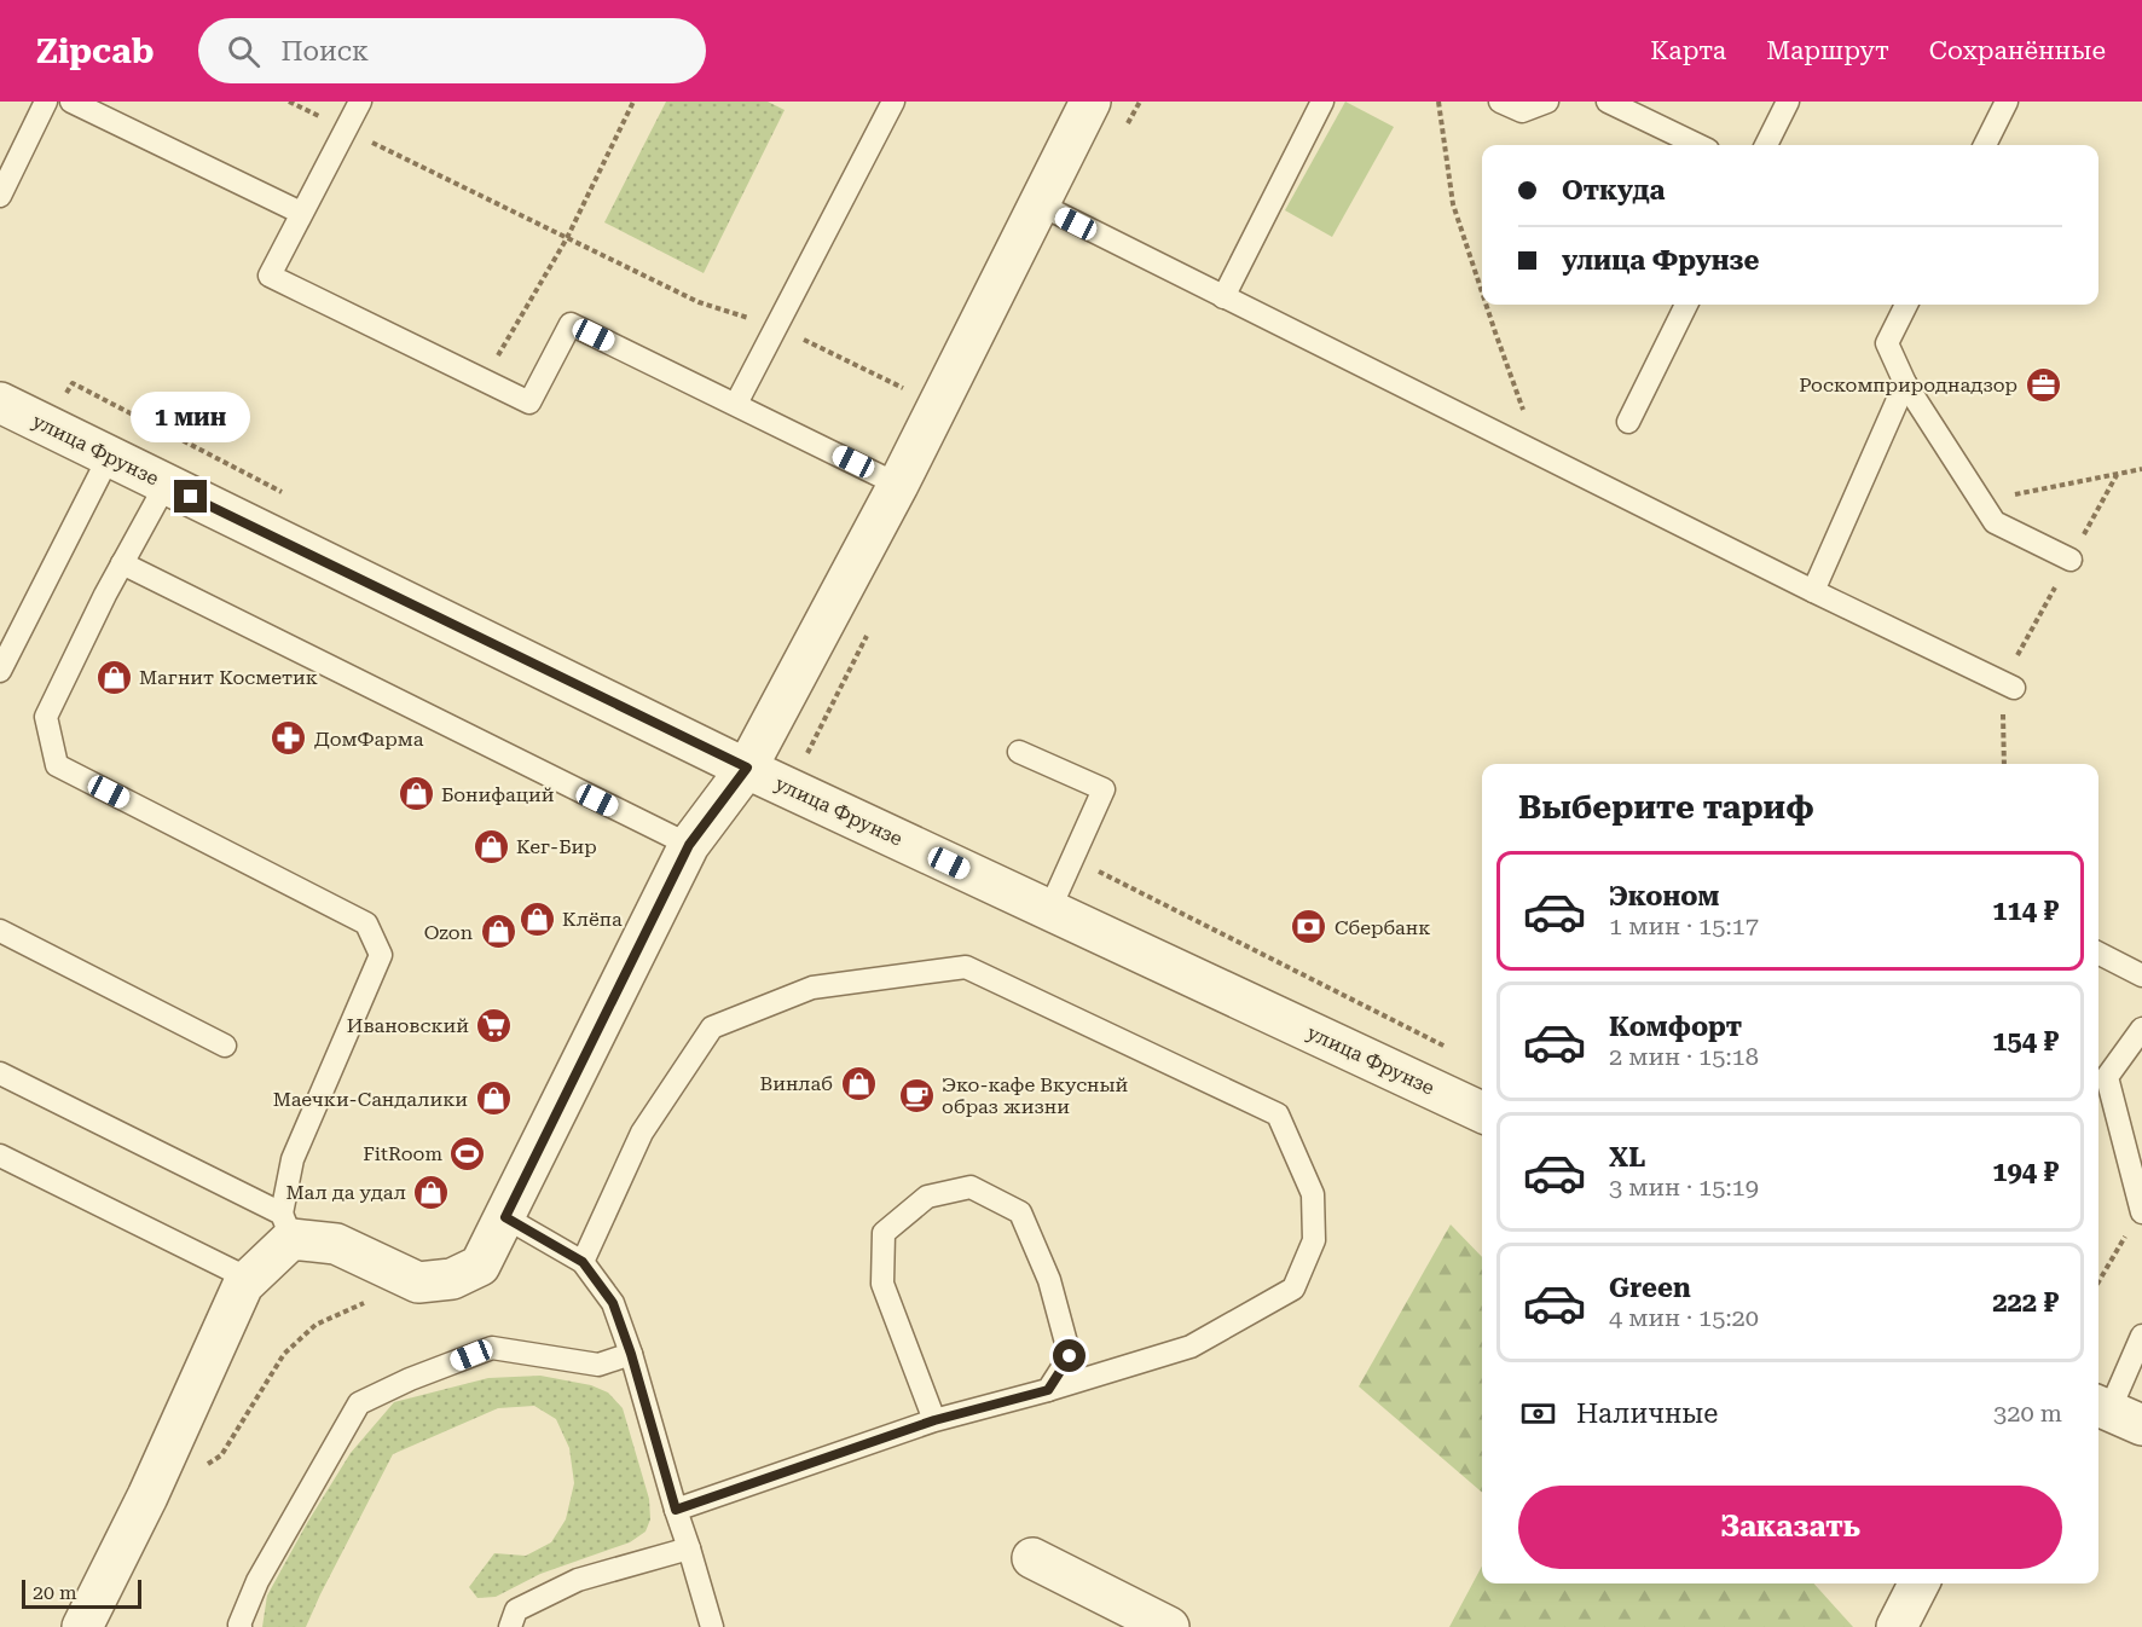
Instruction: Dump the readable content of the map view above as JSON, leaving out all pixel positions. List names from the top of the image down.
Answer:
{
  "streets": {
    "street": ["улица Фрунзе"]
  },
  "places": {
    "office": ["Роскомприроднадзор"],
    "shop": [
      "Магнит Косметик",
      "Бонифаций",
      "Кег-Бир",
      "Клёпа",
      "Ozon",
      "Винлаб",
      "Маечки-Сандалики",
      "Мал да удал"
    ],
    "pharmacy": ["ДомФарма"],
    "bank": ["Сбербанк"],
    "supermarket": ["Ивановский"],
    "cafe": ["Эко-кафе Вкусный образ жизни"],
    "sports": ["FitRoom"]
  },
  "scale_bar": "20 m",
  "page": {
    "header": "Zipcab",
    "search": "Поиск",
    "nav": ["Карта", "Маршрут", "Сохранённые"],
    "banner": ["Откуда", "улица Фрунзе"],
    "bubble": "1 мин",
    "heading": "Выберите тариф",
    "list": [
      {
        "name": "Эконом",
        "note": "1 мин · 15:17",
        "value": "114 ₽"
      },
      {
        "name": "Комфорт",
        "note": "2 мин · 15:18",
        "value": "154 ₽"
      },
      {
        "name": "XL",
        "note": "3 мин · 15:19",
        "value": "194 ₽"
      },
      {
        "name": "Green",
        "note": "4 мин · 15:20",
        "value": "222 ₽"
      }
    ],
    "pay": ["Наличные", "320 m"],
    "buttons": "Заказать",
    "scale": "20 m"
  }
}
